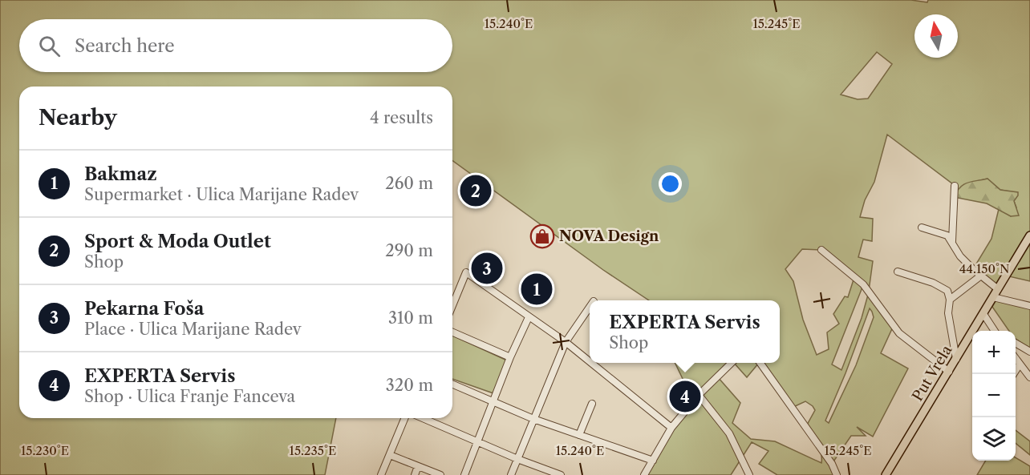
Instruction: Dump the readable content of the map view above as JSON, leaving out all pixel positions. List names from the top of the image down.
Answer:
{
  "streets": {
    "main road": ["Put Vrela"]
  },
  "places": {
    "shop": ["NOVA Design"]
  },
  "north": "top",
  "page": {
    "search": "Search here",
    "heading": ["Nearby", "4 results"],
    "list": [
      {
        "mark": "1",
        "name": "Bakmaz",
        "note": "Supermarket · Ulica Marijane Radev",
        "value": "260 m"
      },
      {
        "mark": "2",
        "name": "Sport & Moda Outlet",
        "note": "Shop",
        "value": "290 m"
      },
      {
        "mark": "3",
        "name": "Pekarna Foša",
        "note": "Place · Ulica Marijane Radev",
        "value": "310 m"
      },
      {
        "mark": "4",
        "name": "EXPERTA Servis",
        "note": "Shop · Ulica Franje Fanceva",
        "value": "320 m"
      }
    ],
    "pins": [
      "2",
      "3",
      "1",
      "4"
    ],
    "popup": ["EXPERTA Servis", "Shop"],
    "map_buttons": ["+", "−"]
  },
  "coordinates": [
    "15.240°E",
    "15.245°E",
    "44.150°N",
    "15.230°E",
    "15.235°E"
  ]
}
